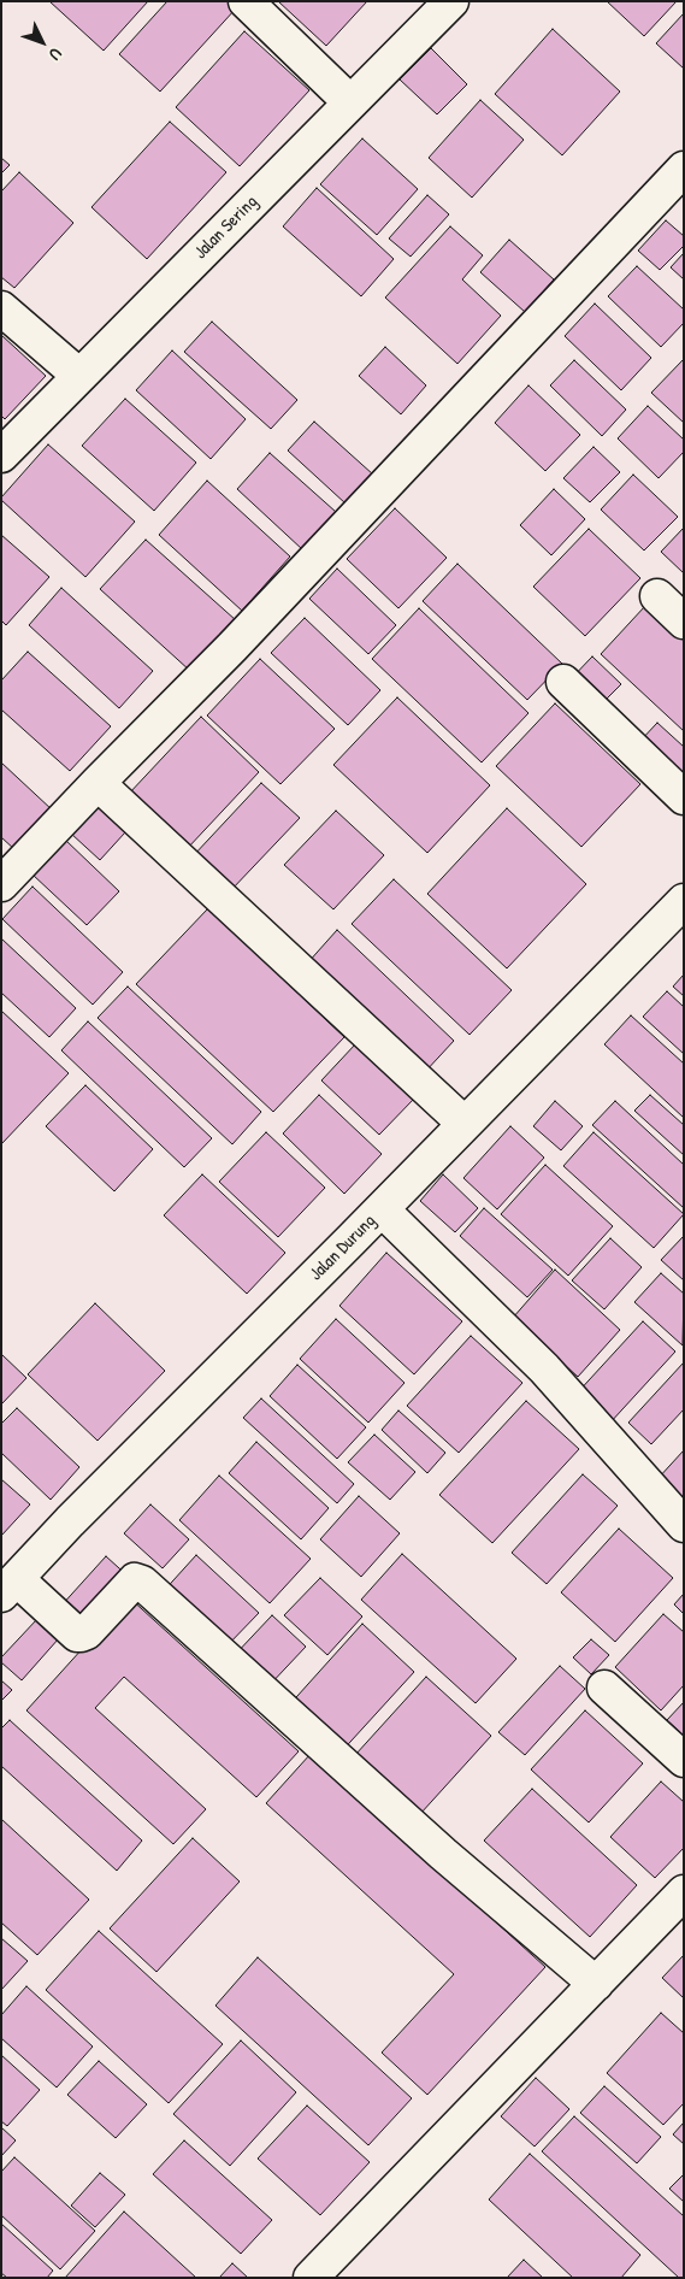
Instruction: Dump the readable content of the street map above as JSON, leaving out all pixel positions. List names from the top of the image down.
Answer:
{
  "streets": {
    "street": ["Jalan Sering", "Jalan Durung"]
  },
  "north": "bottom right"
}
